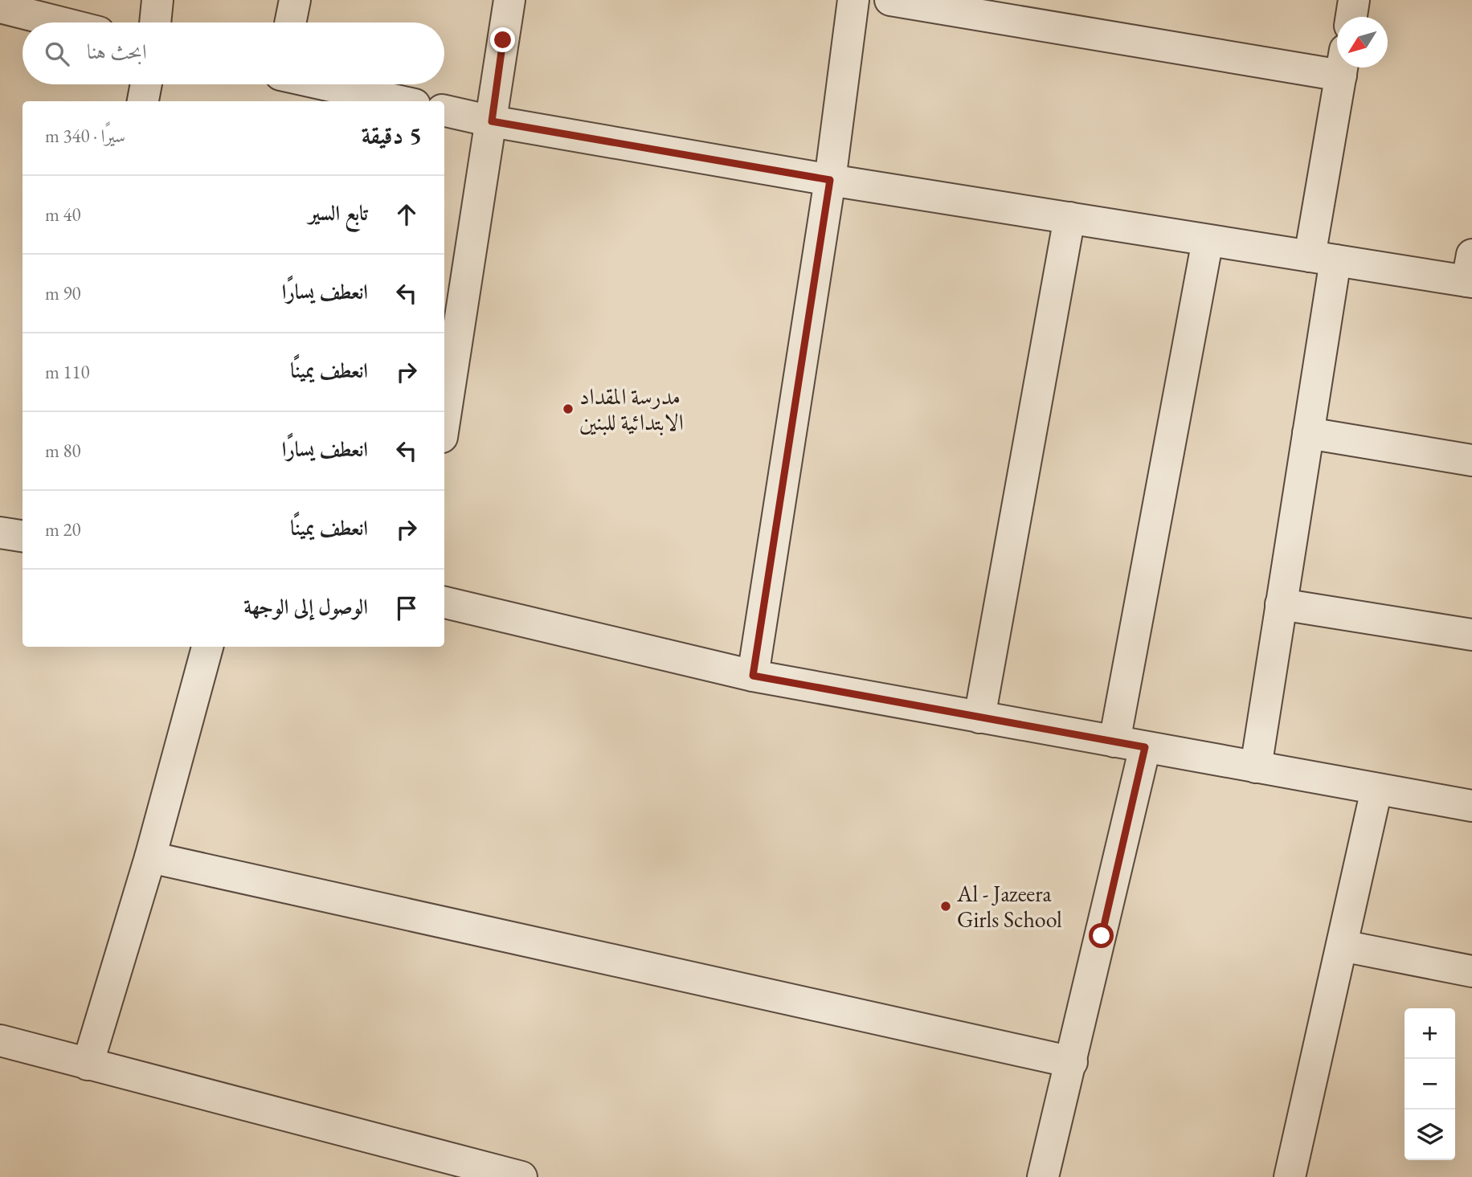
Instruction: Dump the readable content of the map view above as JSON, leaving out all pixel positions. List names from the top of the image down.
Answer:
{
  "places": ["مدرسة المقداد الابتدائية للبنين", "Al - Jazeera Girls School"],
  "north": "bottom left",
  "page": {
    "search": "ابحث هنا",
    "heading": ["5 دقيقة", "سيرًا · 340 m"],
    "list": [
      ["تابع السير", "40 m"],
      ["انعطف يسارًا", "90 m"],
      ["انعطف يمينًا", "110 m"],
      ["انعطف يسارًا", "80 m"],
      ["انعطف يمينًا", "20 m"],
      "الوصول إلى الوجهة"
    ],
    "map_buttons": ["+", "−"]
  }
}
